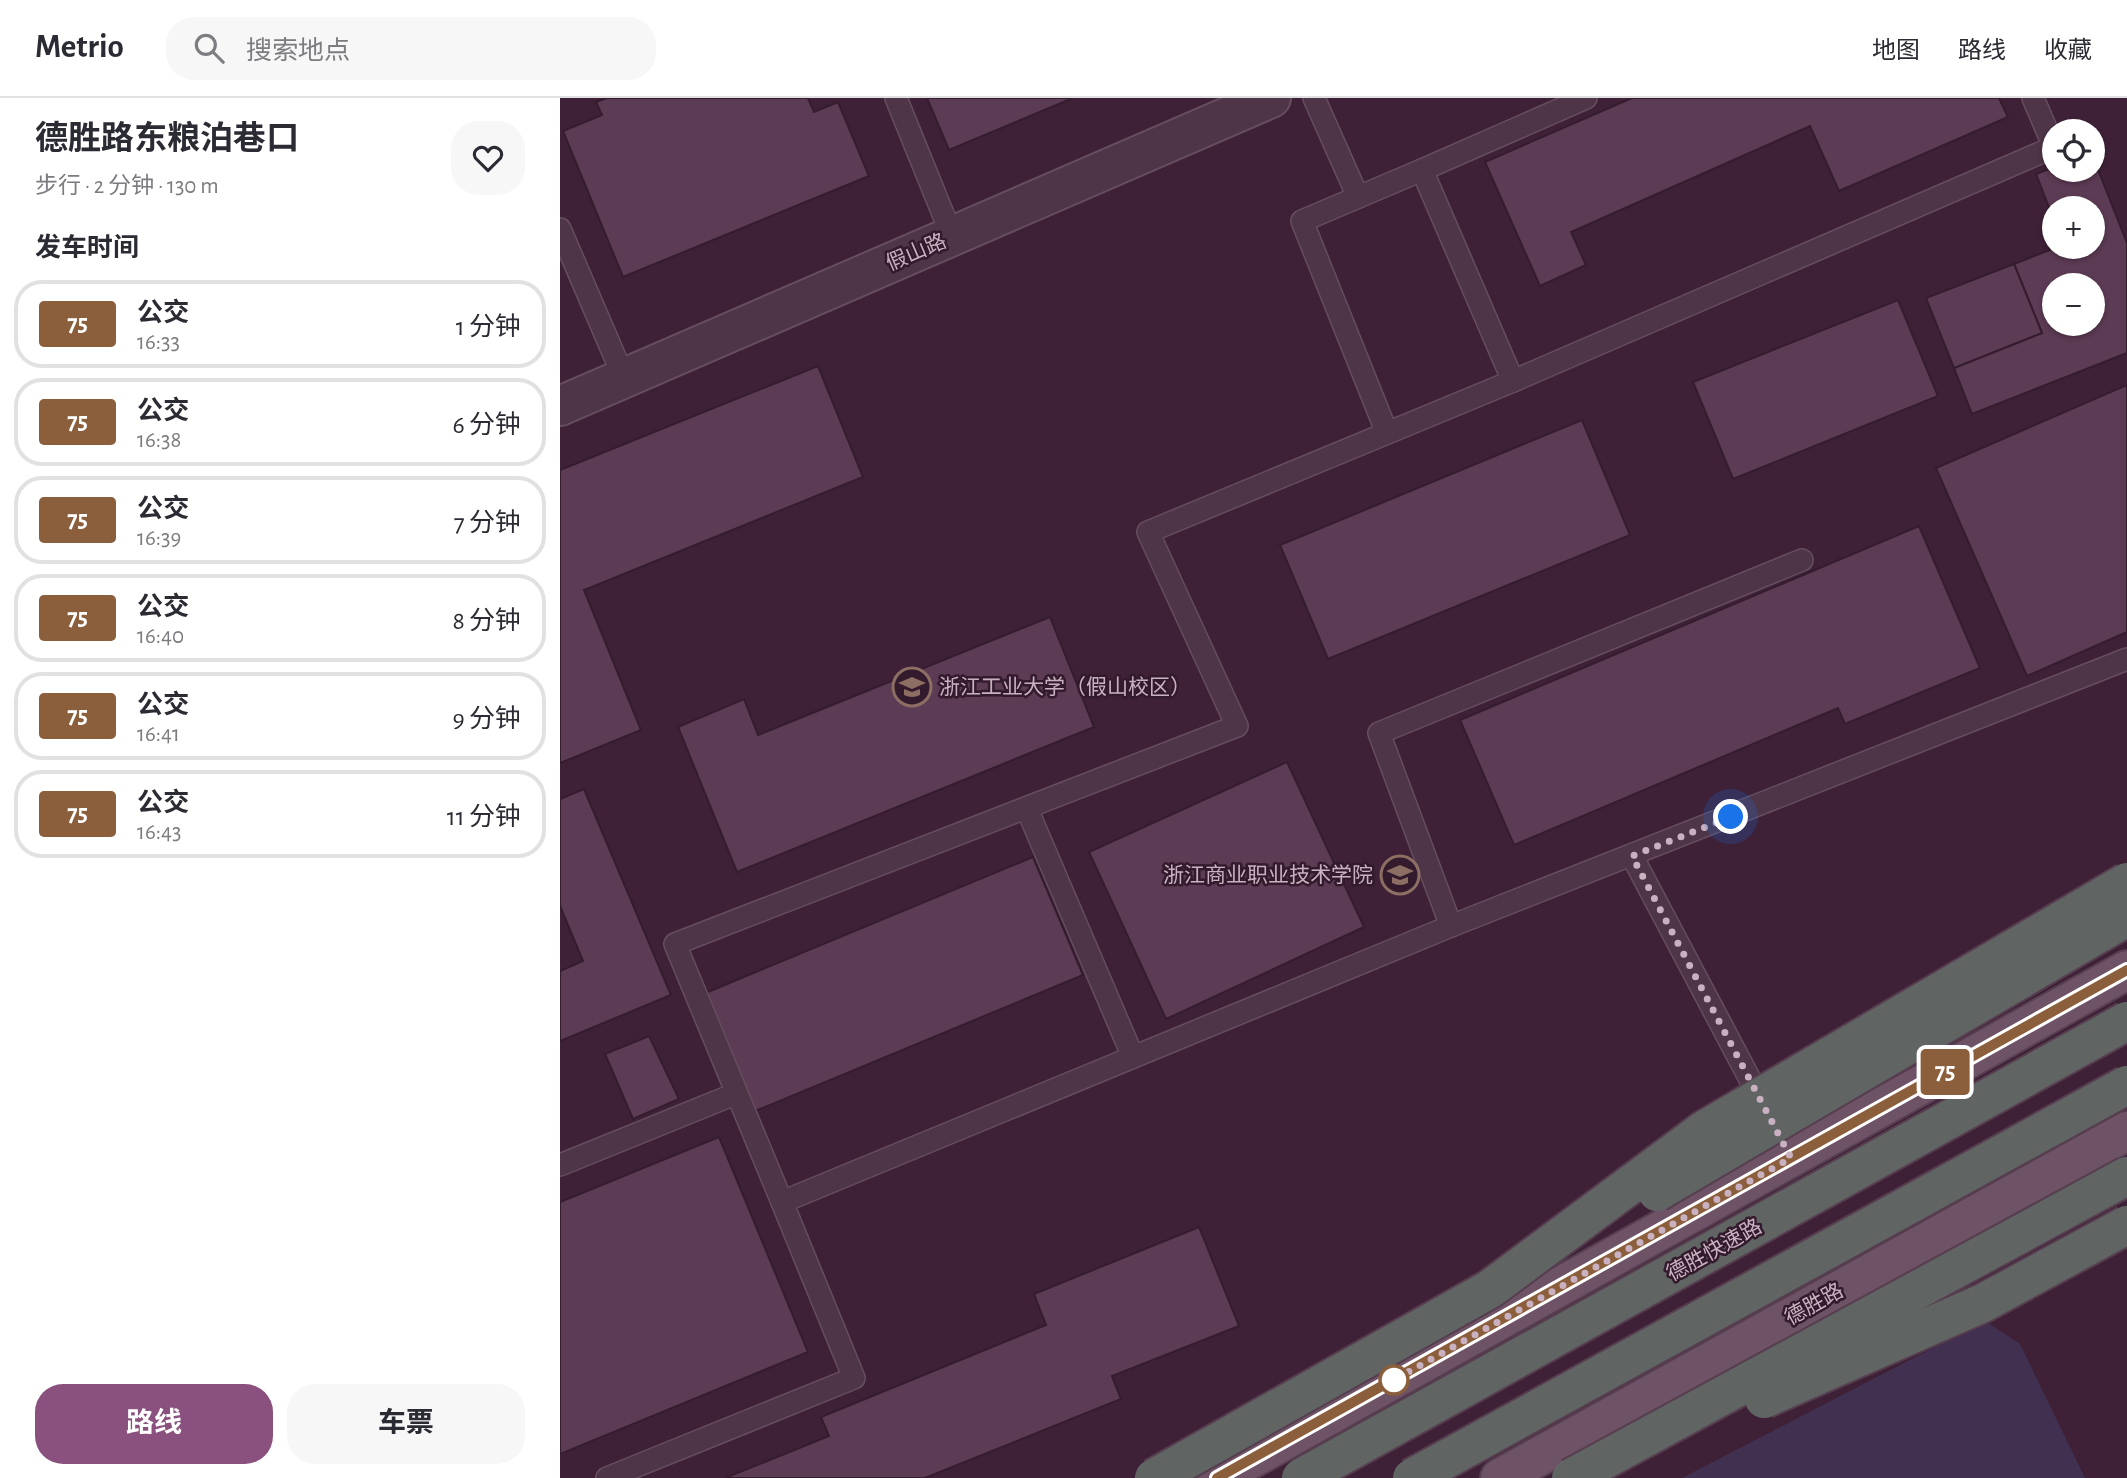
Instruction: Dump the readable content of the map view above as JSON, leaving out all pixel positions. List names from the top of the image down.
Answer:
{
  "streets": {
    "highway": ["德胜快速路"],
    "main road": ["德胜路"],
    "street": ["假山路"]
  },
  "places": {
    "school or university": ["浙江工业大学（假山校区）", "浙江商业职业技术学院"]
  },
  "lines": ["bus line 75"],
  "page": {
    "header": "Metrio",
    "search": "搜索地点",
    "nav": ["地图", "路线", "收藏"],
    "heading": [
      ["德胜路东粮泊巷口", "步行 · 2 分钟 · 130 m"],
      "发车时间"
    ],
    "on_map": "75",
    "map_buttons": ["+", "−"],
    "list": [
      {
        "mark": "75",
        "name": "公交",
        "note": "16:33",
        "value": "1 分钟"
      },
      {
        "mark": "75",
        "name": "公交",
        "note": "16:38",
        "value": "6 分钟"
      },
      {
        "mark": "75",
        "name": "公交",
        "note": "16:39",
        "value": "7 分钟"
      },
      {
        "mark": "75",
        "name": "公交",
        "note": "16:40",
        "value": "8 分钟"
      },
      {
        "mark": "75",
        "name": "公交",
        "note": "16:41",
        "value": "9 分钟"
      },
      {
        "mark": "75",
        "name": "公交",
        "note": "16:43",
        "value": "11 分钟"
      }
    ],
    "buttons": ["路线", "车票"]
  }
}
